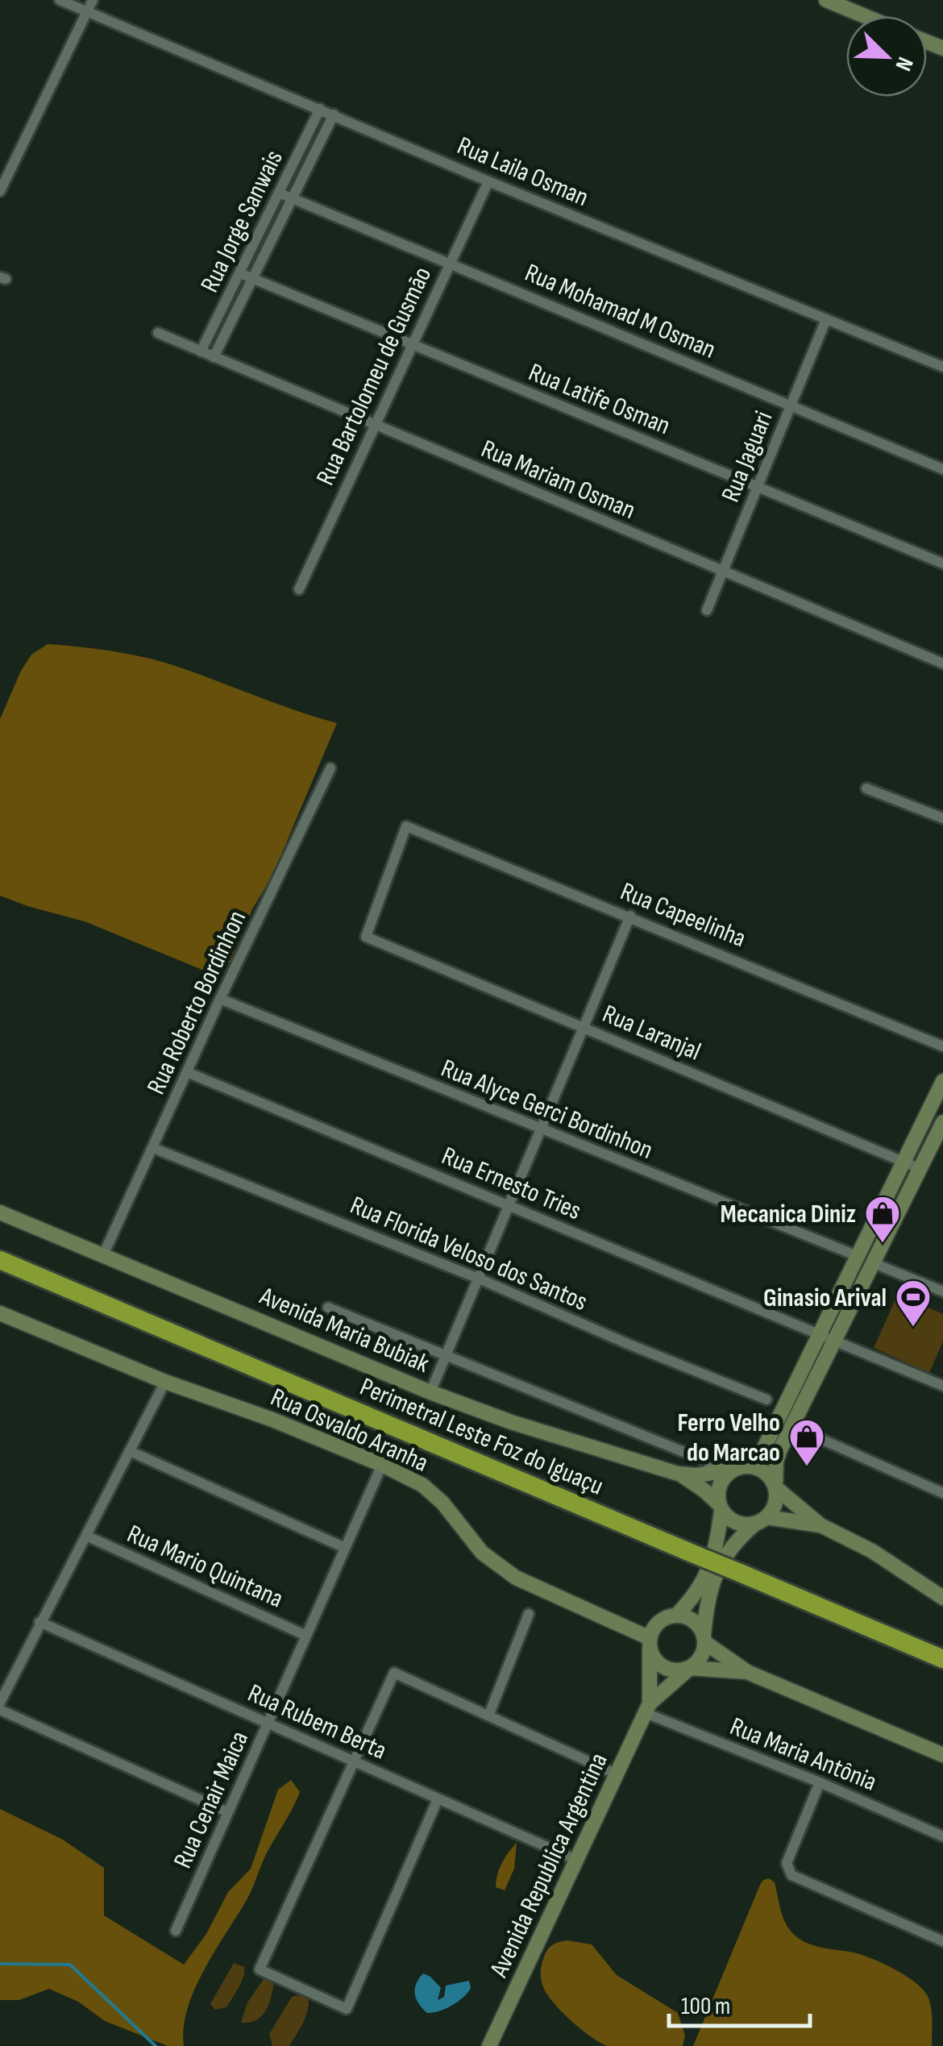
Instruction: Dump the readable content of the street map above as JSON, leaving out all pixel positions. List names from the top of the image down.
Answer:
{
  "streets": {
    "highway": ["Perimetral Leste Foz do Iguaçu"],
    "street": [
      "Rua Laila Osman",
      "Rua Jorge Sanwais",
      "Rua Mohamad M Osman",
      "Rua Bartolomeu de Gusmão",
      "Rua Latife Osman",
      "Rua Jaguari",
      "Rua Mariam Osman",
      "Rua Capeelinha",
      "Rua Roberto Bordinhon",
      "Rua Laranjal",
      "Rua Alyce Gerci Bordinhon",
      "Rua Ernesto Tries",
      "Rua Florida Veloso dos Santos",
      "Avenida Maria Bubiak",
      "Rua Osvaldo Aranha",
      "Rua Mario Quintana",
      "Rua Rubem Berta",
      "Rua Maria Antônia",
      "Rua Cenair Maica",
      "Avenida Republica Argentina"
    ]
  },
  "crossings": [
    ["Rua Laila Osman", "Rua Jorge Sanwais"],
    ["Rua Laila Osman", "Rua Bartolomeu de Gusmão"],
    ["Rua Laila Osman", "Rua Jaguari"],
    ["Rua Jorge Sanwais", "Rua Mohamad M Osman"],
    ["Rua Jorge Sanwais", "Rua Latife Osman"],
    ["Rua Jorge Sanwais", "Rua Mariam Osman"],
    ["Rua Mohamad M Osman", "Rua Bartolomeu de Gusmão"],
    ["Rua Mohamad M Osman", "Rua Jaguari"],
    ["Rua Bartolomeu de Gusmão", "Rua Latife Osman"],
    ["Rua Bartolomeu de Gusmão", "Rua Mariam Osman"],
    ["Rua Latife Osman", "Rua Jaguari"],
    ["Rua Jaguari", "Rua Mariam Osman"],
    ["Rua Capeelinha", "Rua Laranjal"],
    ["Rua Roberto Bordinhon", "Rua Alyce Gerci Bordinhon"],
    ["Rua Roberto Bordinhon", "Rua Ernesto Tries"],
    ["Rua Roberto Bordinhon", "Rua Florida Veloso dos Santos"],
    ["Rua Roberto Bordinhon", "Avenida Maria Bubiak"],
    ["Rua Osvaldo Aranha", "Rua Cenair Maica"],
    ["Rua Osvaldo Aranha", "Avenida Republica Argentina"],
    ["Rua Mario Quintana", "Rua Cenair Maica"],
    ["Rua Rubem Berta", "Rua Cenair Maica"],
    ["Rua Rubem Berta", "Avenida Republica Argentina"],
    ["Rua Maria Antônia", "Avenida Republica Argentina"]
  ],
  "places": {
    "shop": ["Mecanica Diniz", "Ferro Velho do Marcao"],
    "sports": ["Ginasio Arival"]
  },
  "scale_bar": "100 m",
  "north": "bottom right"
}
